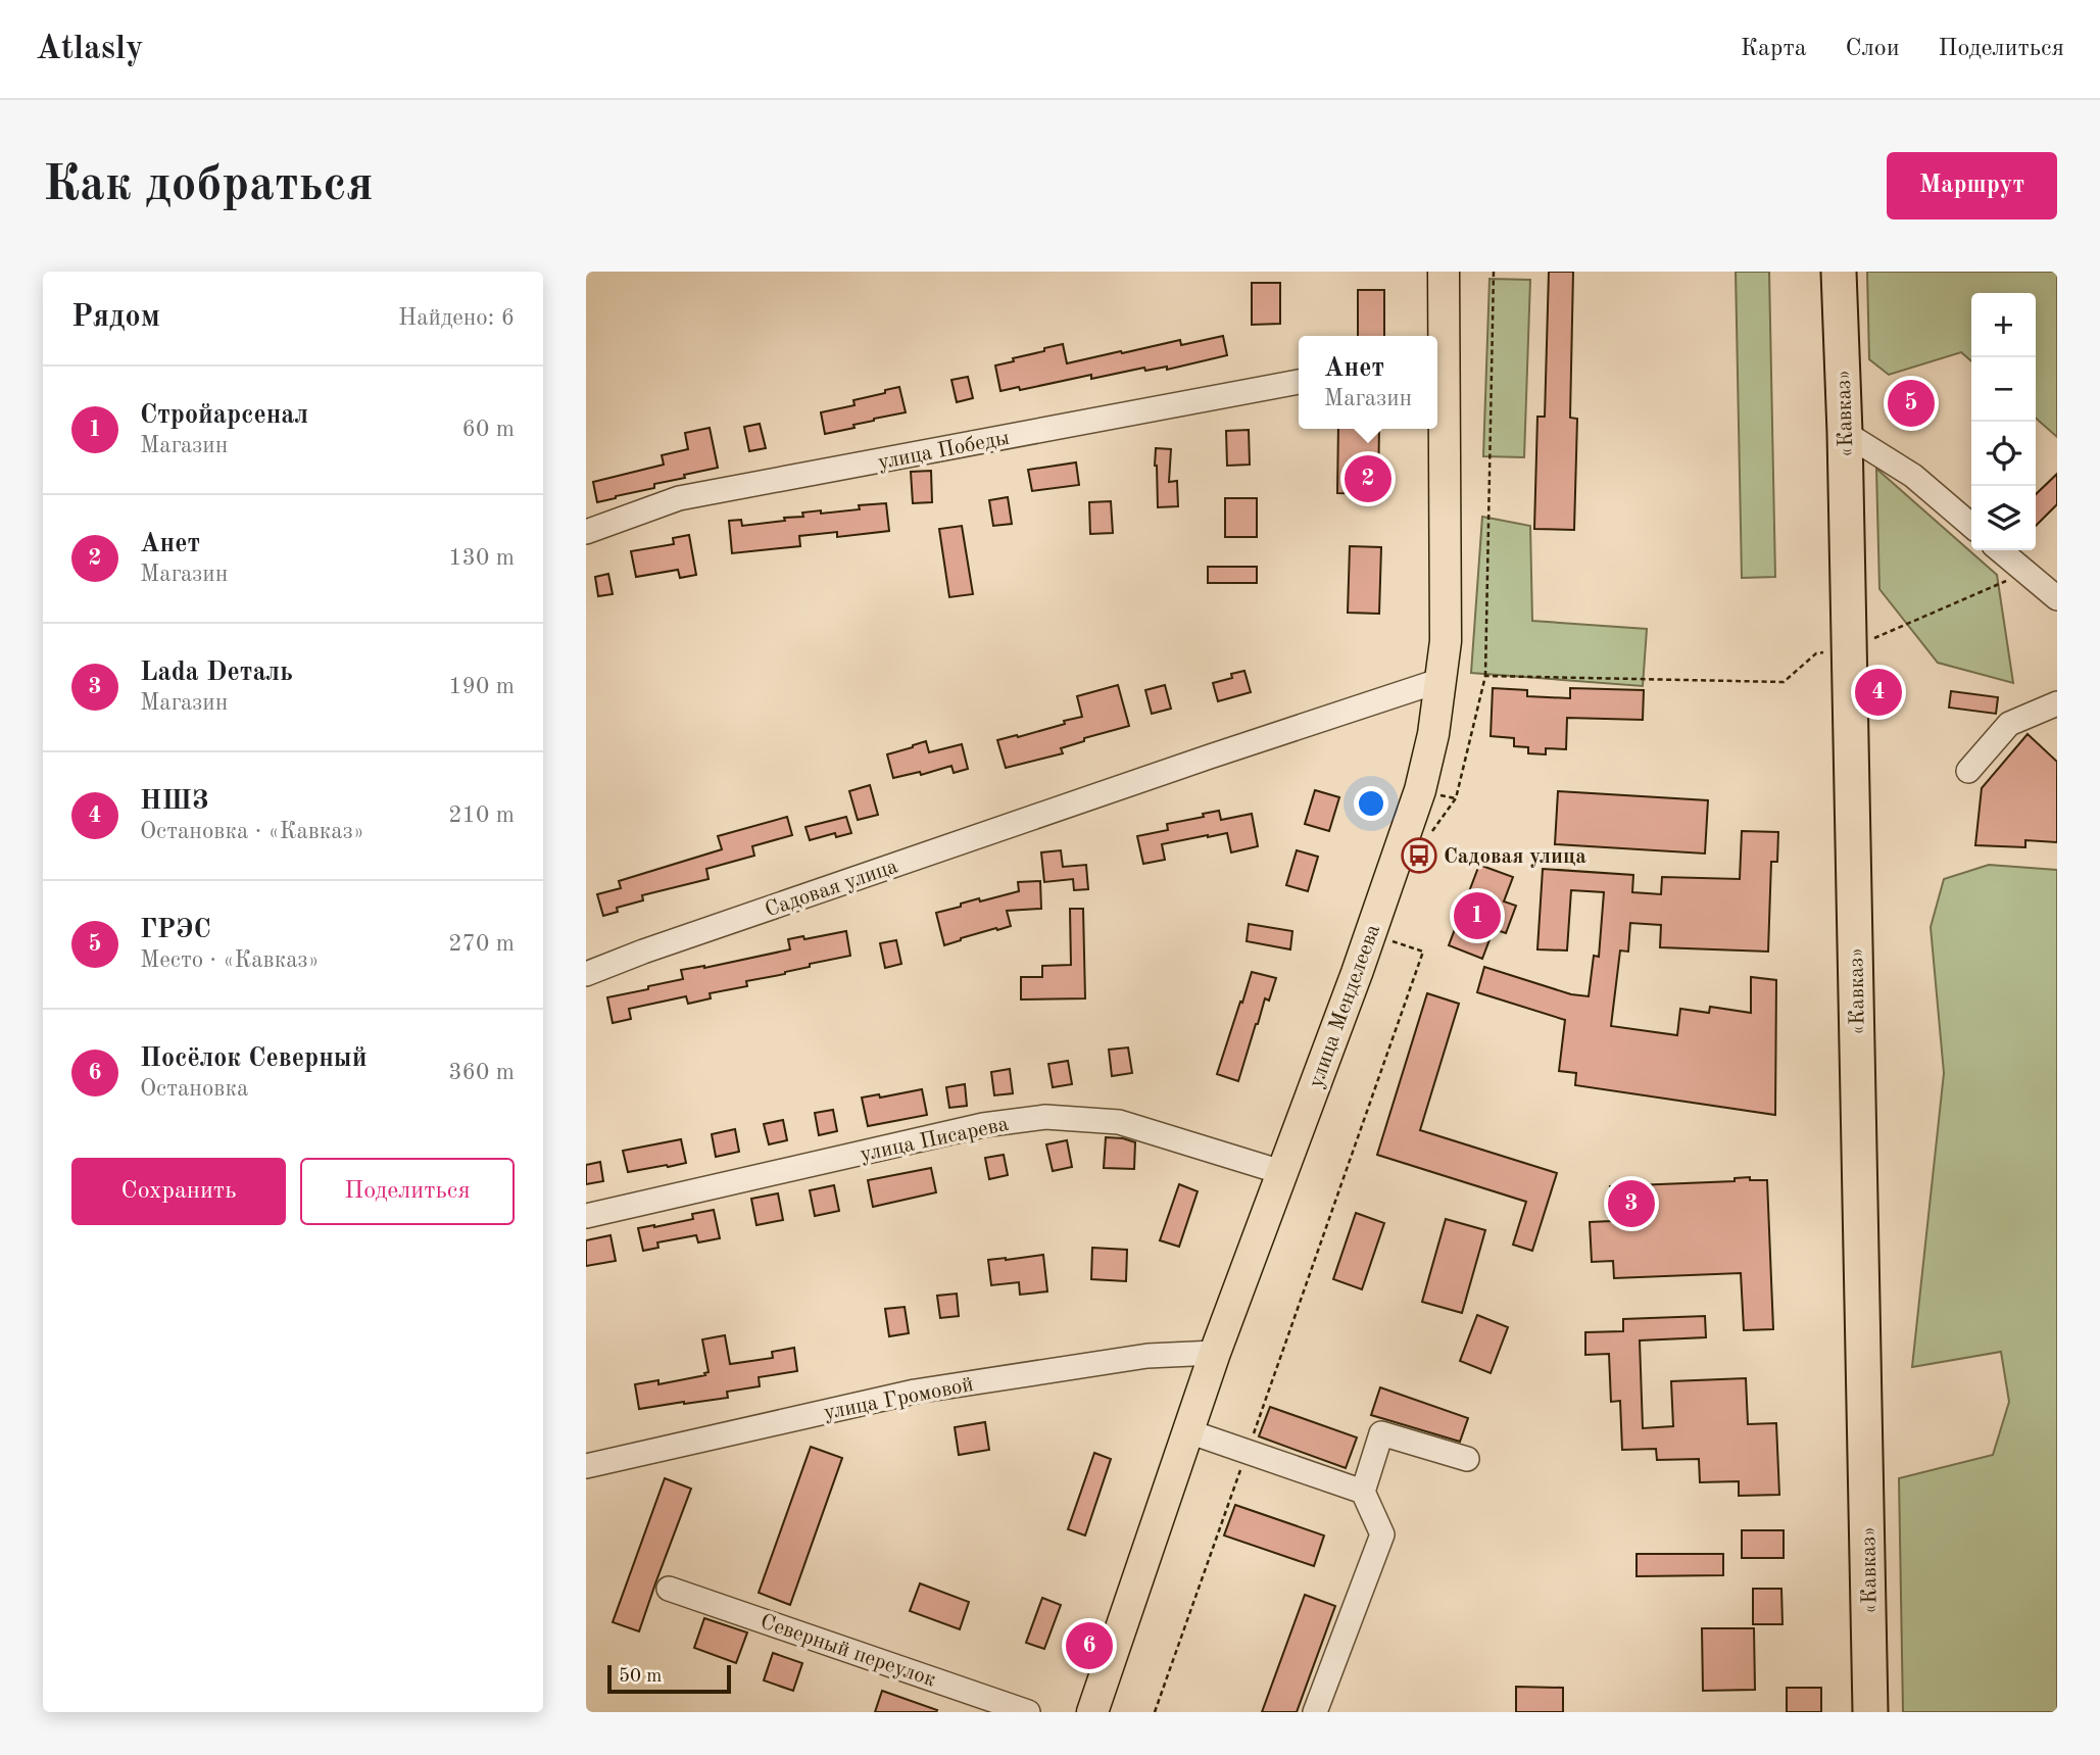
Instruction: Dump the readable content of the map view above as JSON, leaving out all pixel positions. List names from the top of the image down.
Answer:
{
  "streets": {
    "highway": ["«Кавказ»"],
    "main road": ["улица Менделеева"],
    "street": [
      "улица Победы",
      "Садовая улица",
      "улица Писарева",
      "улица Громовой",
      "Северный переулок"
    ]
  },
  "crossings": [
    ["Садовая улица", "улица Менделеева"],
    ["улица Менделеева", "улица Писарева"],
    ["улица Менделеева", "улица Громовой"]
  ],
  "places": {
    "bus stop": ["Садовая улица"]
  },
  "scale_bar": "50 m",
  "page": {
    "header": "Atlasly",
    "nav": ["Карта", "Слои", "Поделиться"],
    "buttons": [
      "Маршрут",
      ["Сохранить", "Поделиться"]
    ],
    "title": "Как добраться",
    "heading": ["Рядом", "Найдено: 6"],
    "map_buttons": ["+", "−"],
    "popup": ["Анет", "Магазин"],
    "list": [
      {
        "mark": "1",
        "name": "Стройарсенал",
        "note": "Магазин",
        "value": "60 m"
      },
      {
        "mark": "2",
        "name": "Анет",
        "note": "Магазин",
        "value": "130 m"
      },
      {
        "mark": "3",
        "name": "Lada Dеталь",
        "note": "Магазин",
        "value": "190 m"
      },
      {
        "mark": "4",
        "name": "НШЗ",
        "note": "Остановка · «Кавказ»",
        "value": "210 m"
      },
      {
        "mark": "5",
        "name": "ГРЭС",
        "note": "Место · «Кавказ»",
        "value": "270 m"
      },
      {
        "mark": "6",
        "name": "Посёлок Северный",
        "note": "Остановка",
        "value": "360 m"
      }
    ],
    "pins": [
      "5",
      "2",
      "4",
      "1",
      "3",
      "6"
    ],
    "scale": "50 m"
  }
}
